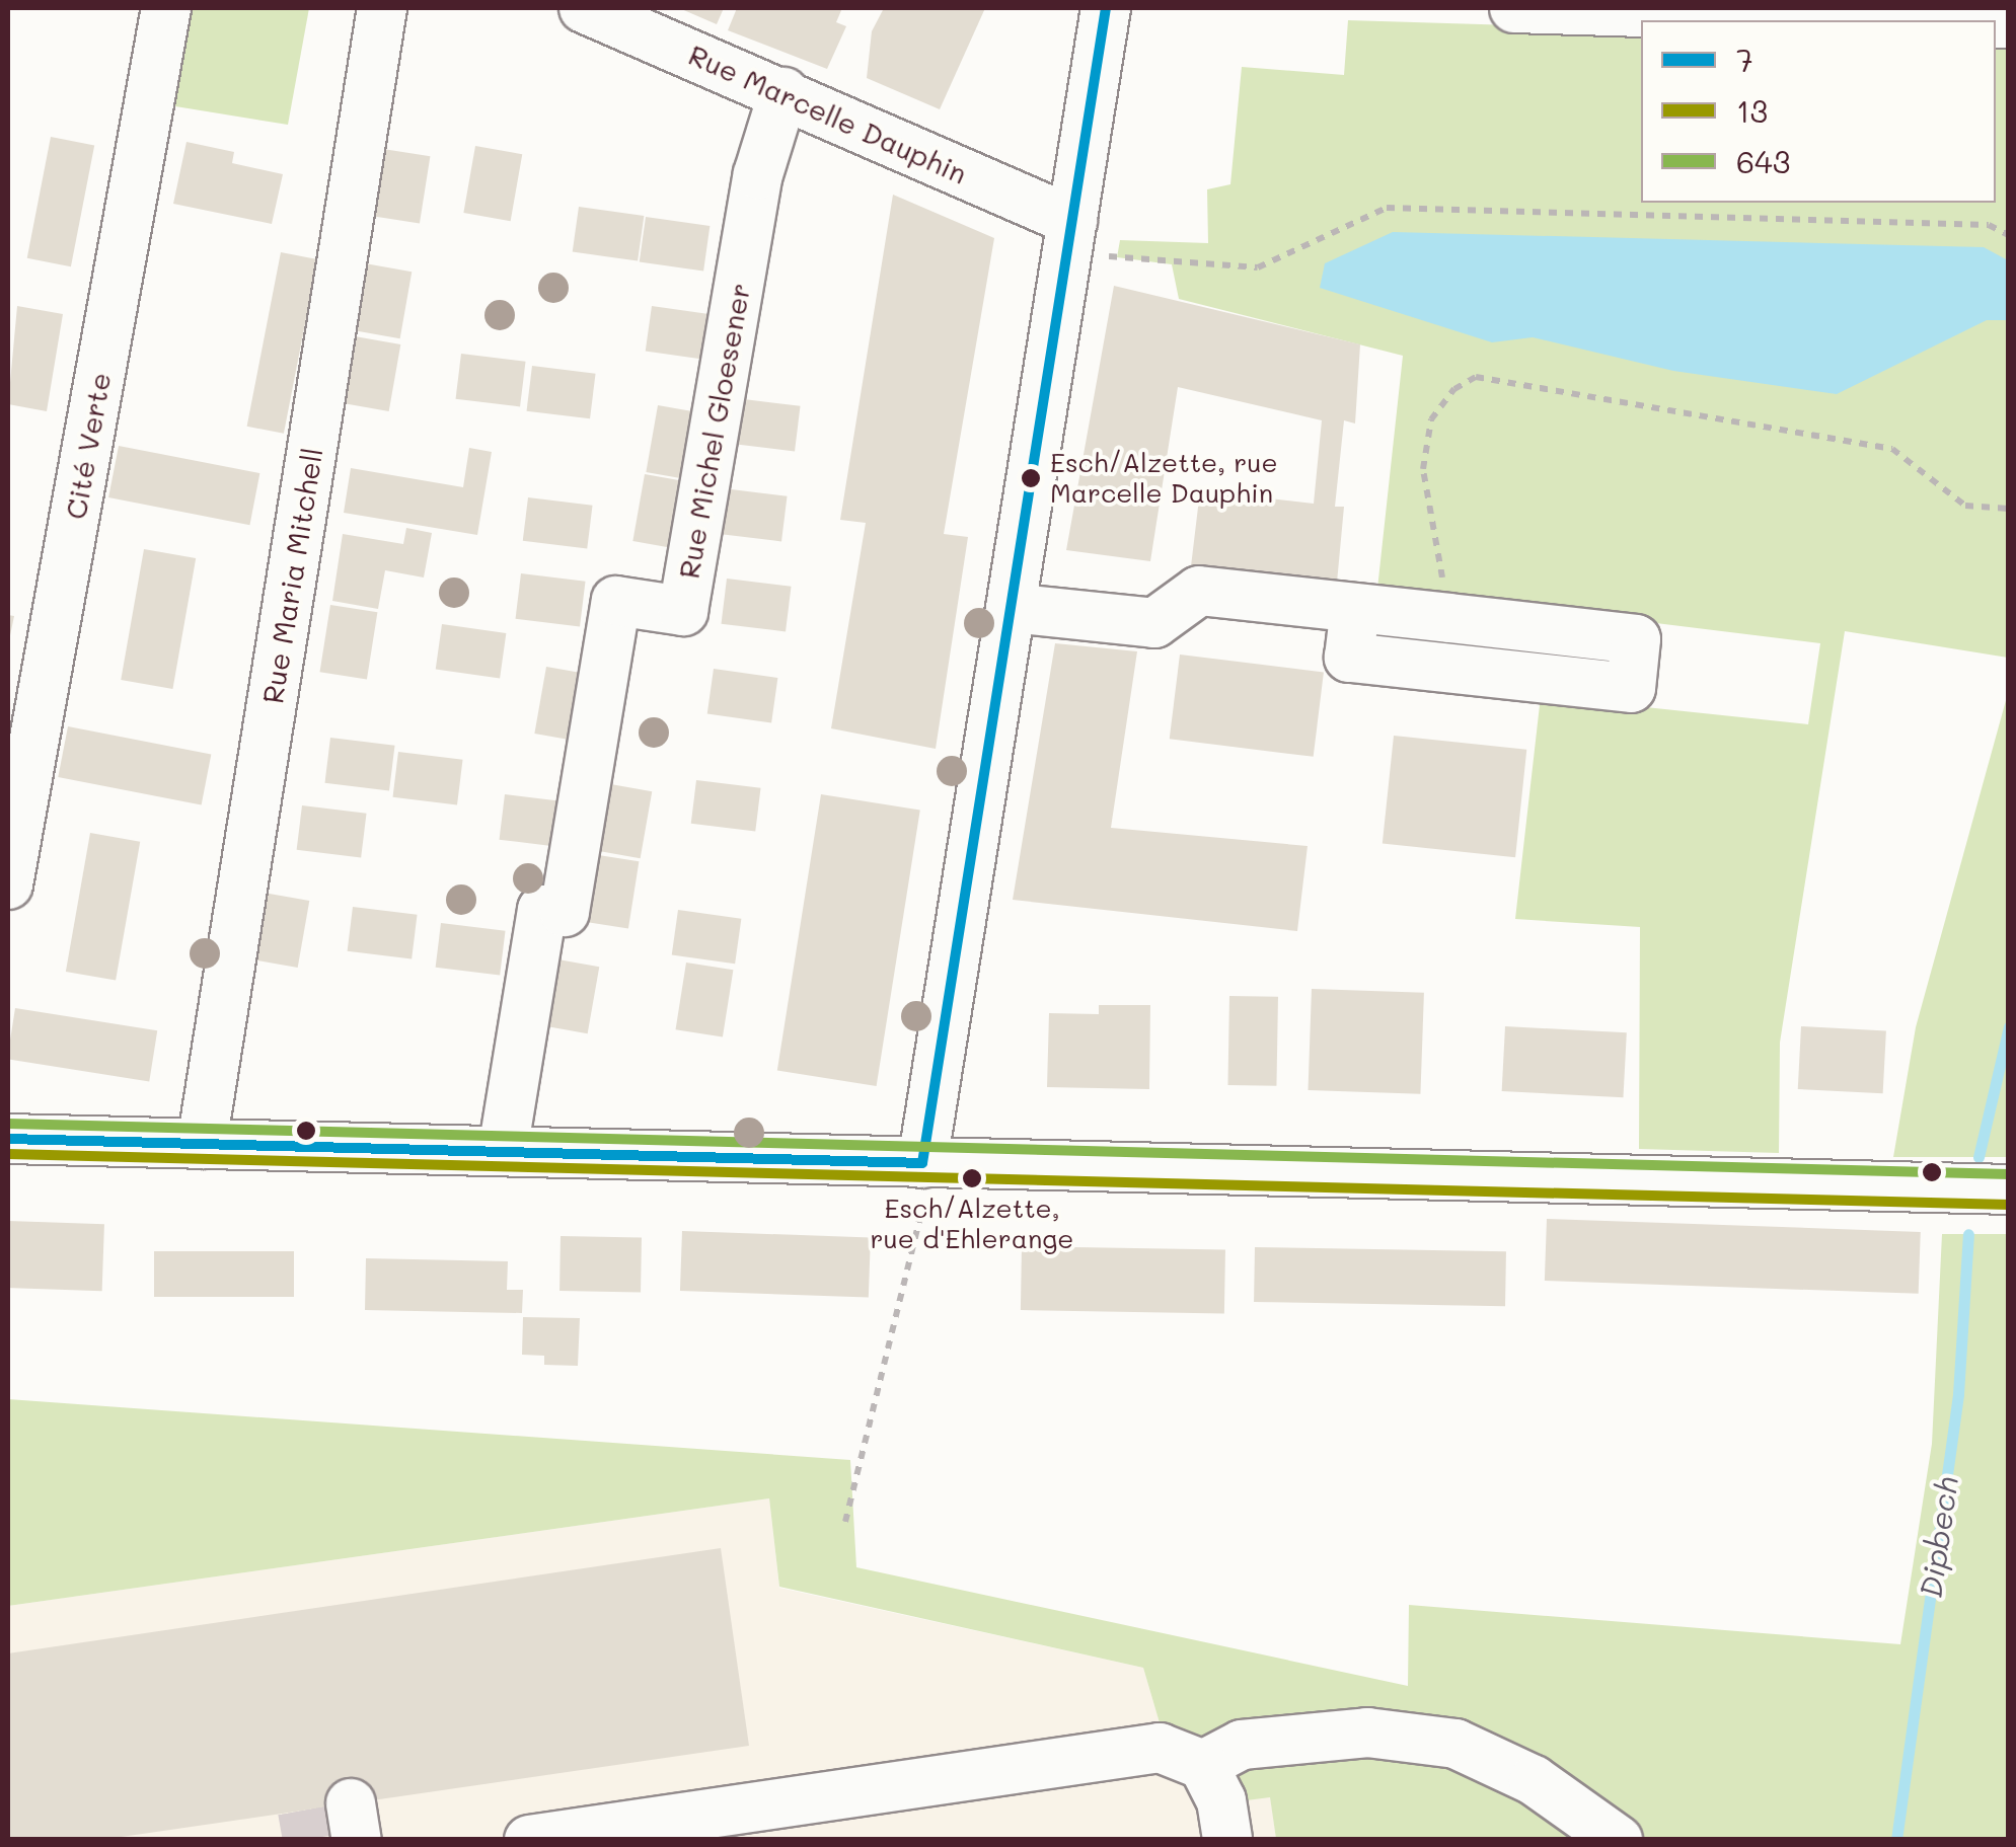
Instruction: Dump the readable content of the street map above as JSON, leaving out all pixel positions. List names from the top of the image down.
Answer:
{
  "streets": {
    "street": [
      "Rue Marcelle Dauphin",
      "Rue Michel Gloesener",
      "Cité Verte",
      "Rue Maria Mitchell"
    ]
  },
  "crossings": [
    ["Rue Marcelle Dauphin", "Rue Michel Gloesener"]
  ],
  "water": ["Dipbech"],
  "places": ["Esch/Alzette, rue Marcelle Dauphin", "Esch/Alzette, rue d'Ehlerange"],
  "lines": ["transit line 7", "transit line 643", "transit line 13"],
  "legend": ["7", "13", "643"]
}
